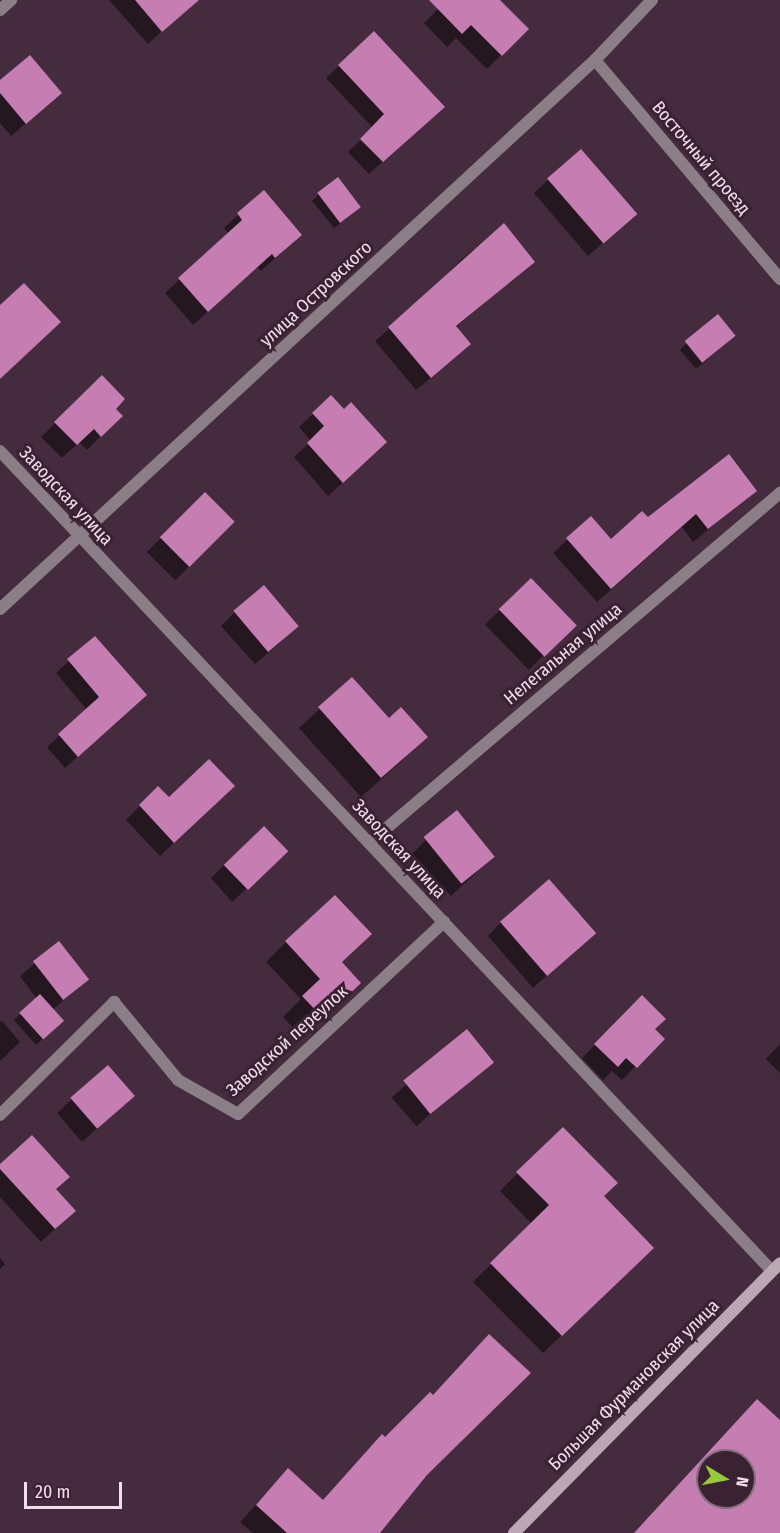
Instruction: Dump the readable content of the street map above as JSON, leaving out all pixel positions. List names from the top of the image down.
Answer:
{
  "streets": {
    "main road": ["Большая Фурмановская улица"],
    "street": [
      "Восточный проезд",
      "улица Островского",
      "Заводская улица",
      "Нелегальная улица",
      "Заводской переулок"
    ]
  },
  "crossings": [
    ["Восточный проезд", "улица Островского"],
    ["улица Островского", "Заводская улица"],
    ["Заводская улица", "Нелегальная улица"],
    ["Заводская улица", "Заводской переулок"],
    ["Заводская улица", "Большая Фурмановская улица"]
  ],
  "scale_bar": "20 m",
  "north": "right"
}
